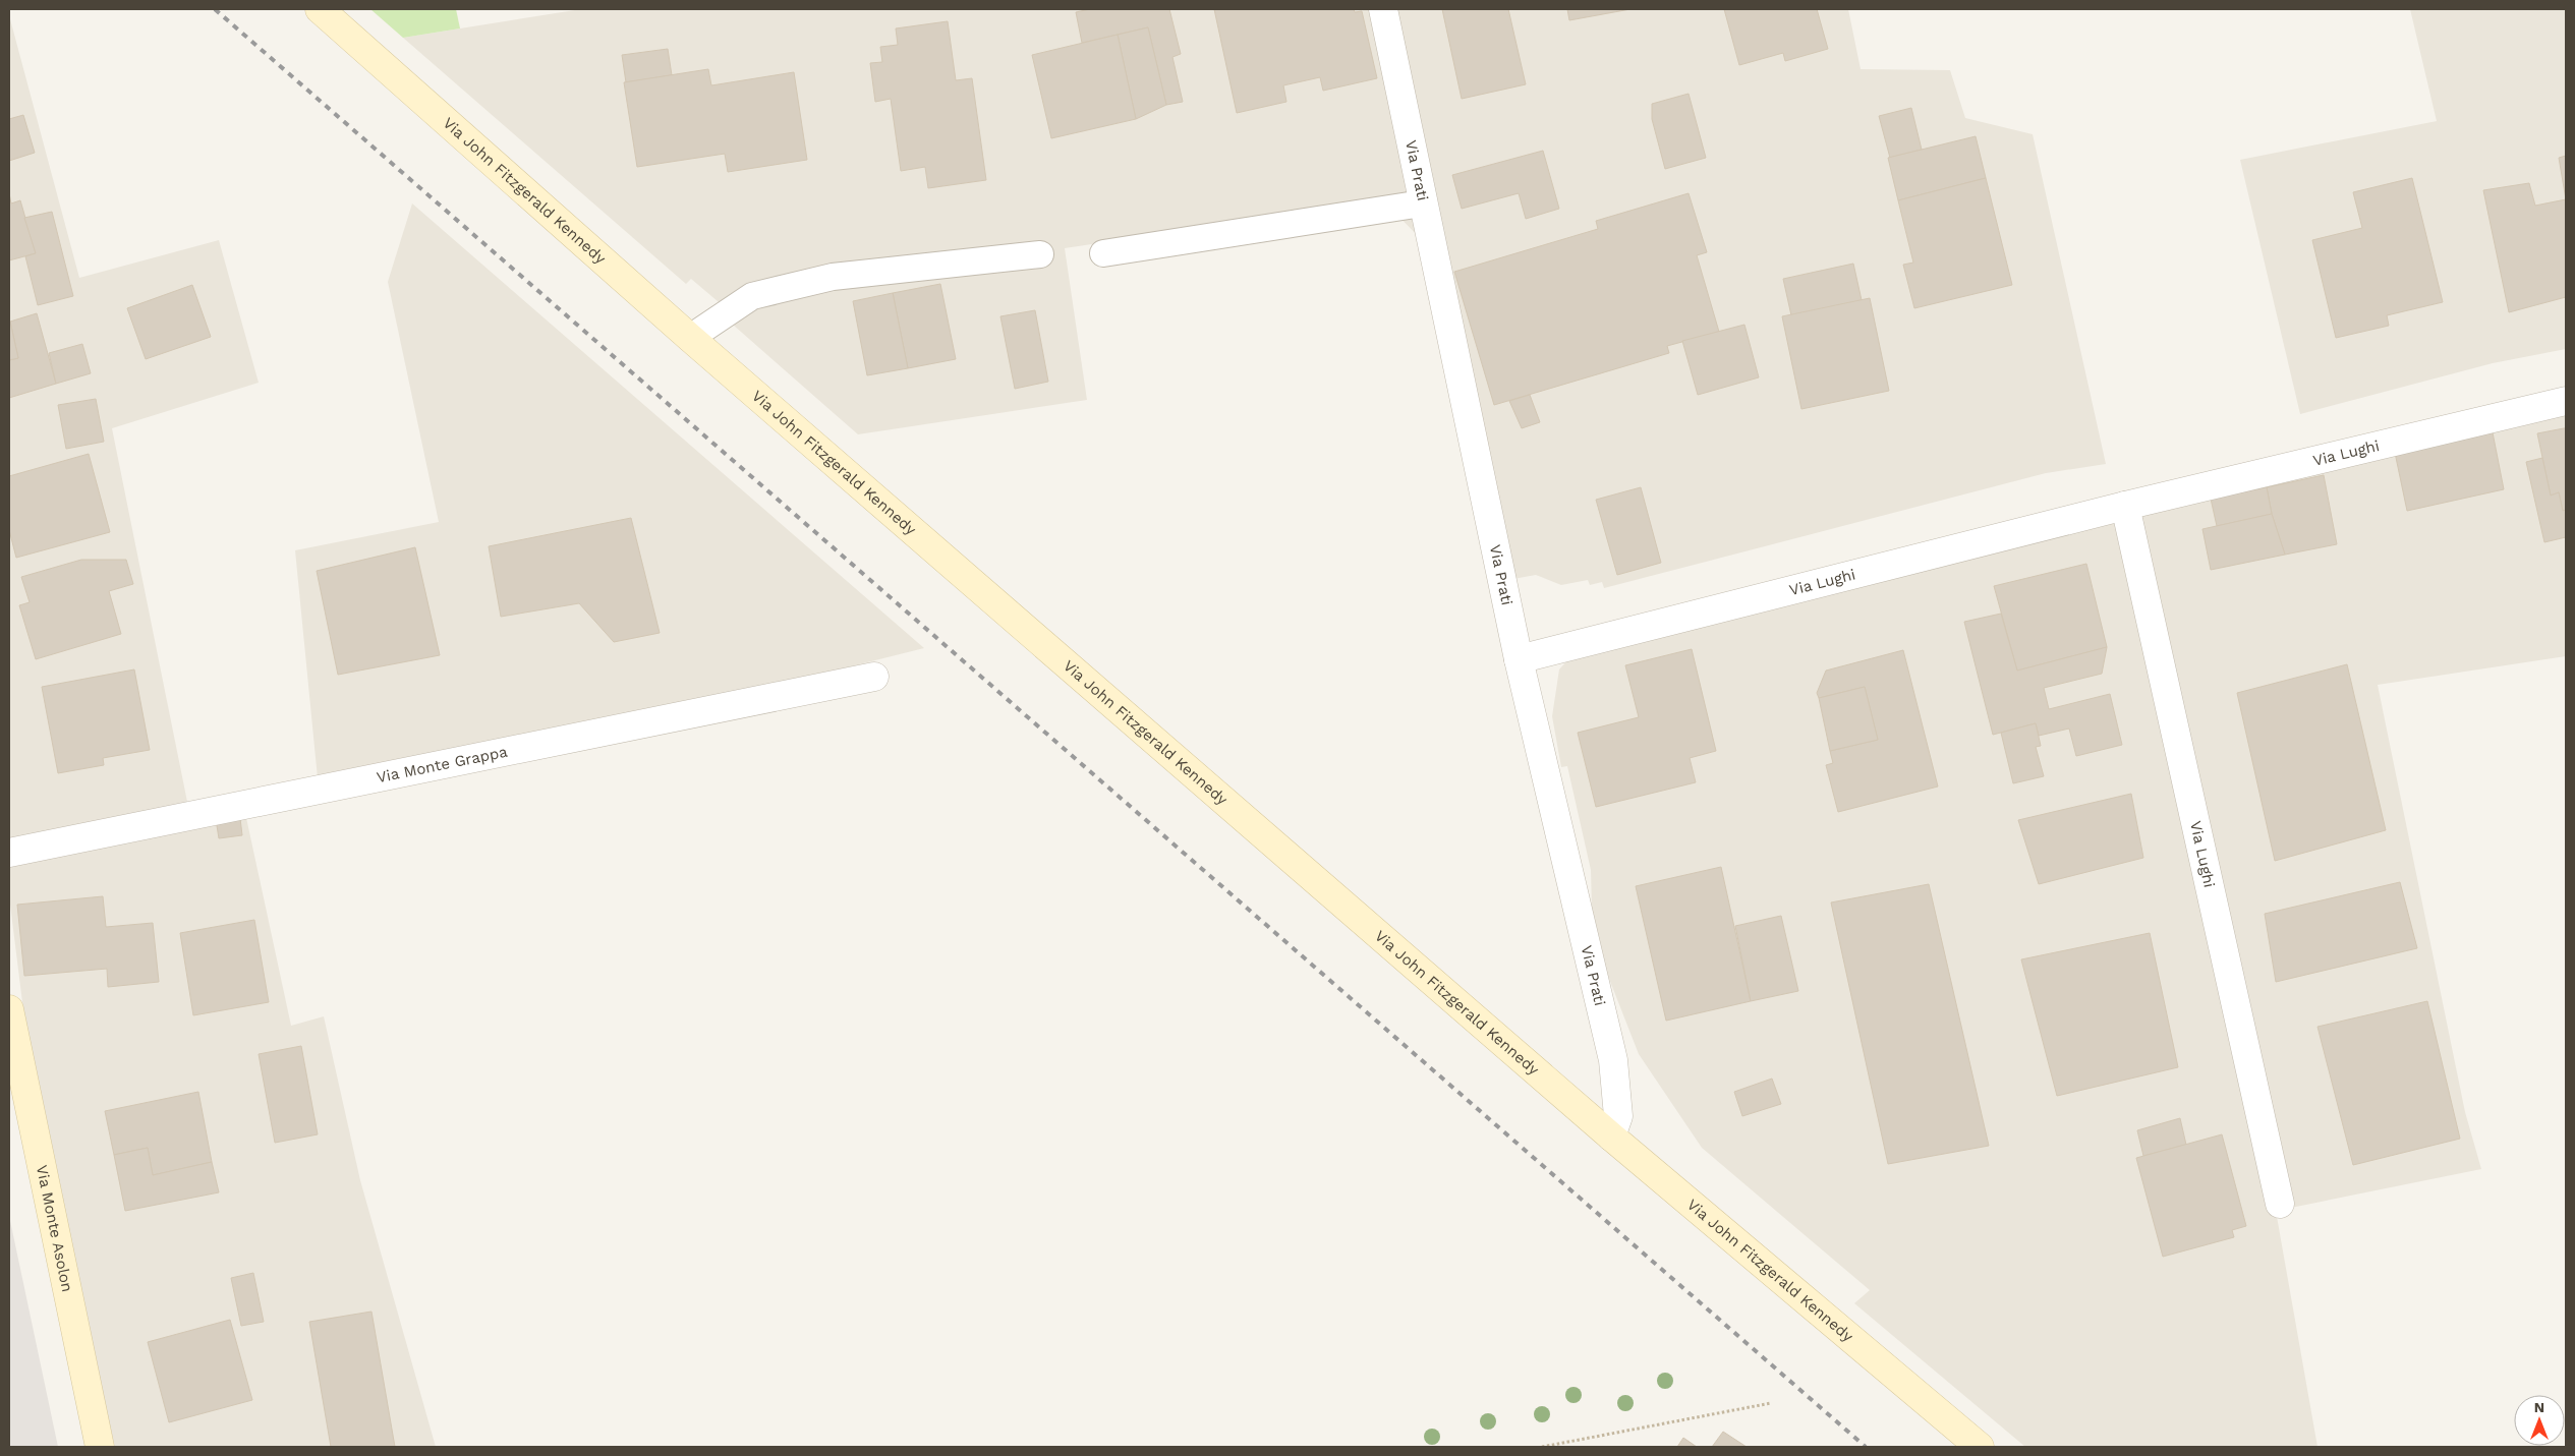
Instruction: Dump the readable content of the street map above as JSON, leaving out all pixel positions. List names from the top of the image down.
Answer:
{
  "streets": {
    "main road": ["Via John Fitzgerald Kennedy", "Via Monte Asolon"],
    "street": ["Via Prati", "Via Lughi", "Via Monte Grappa"]
  },
  "crossings": [
    ["Via Prati", "Via John Fitzgerald Kennedy"],
    ["Via Prati", "Via Lughi"]
  ],
  "north": "top"
}
